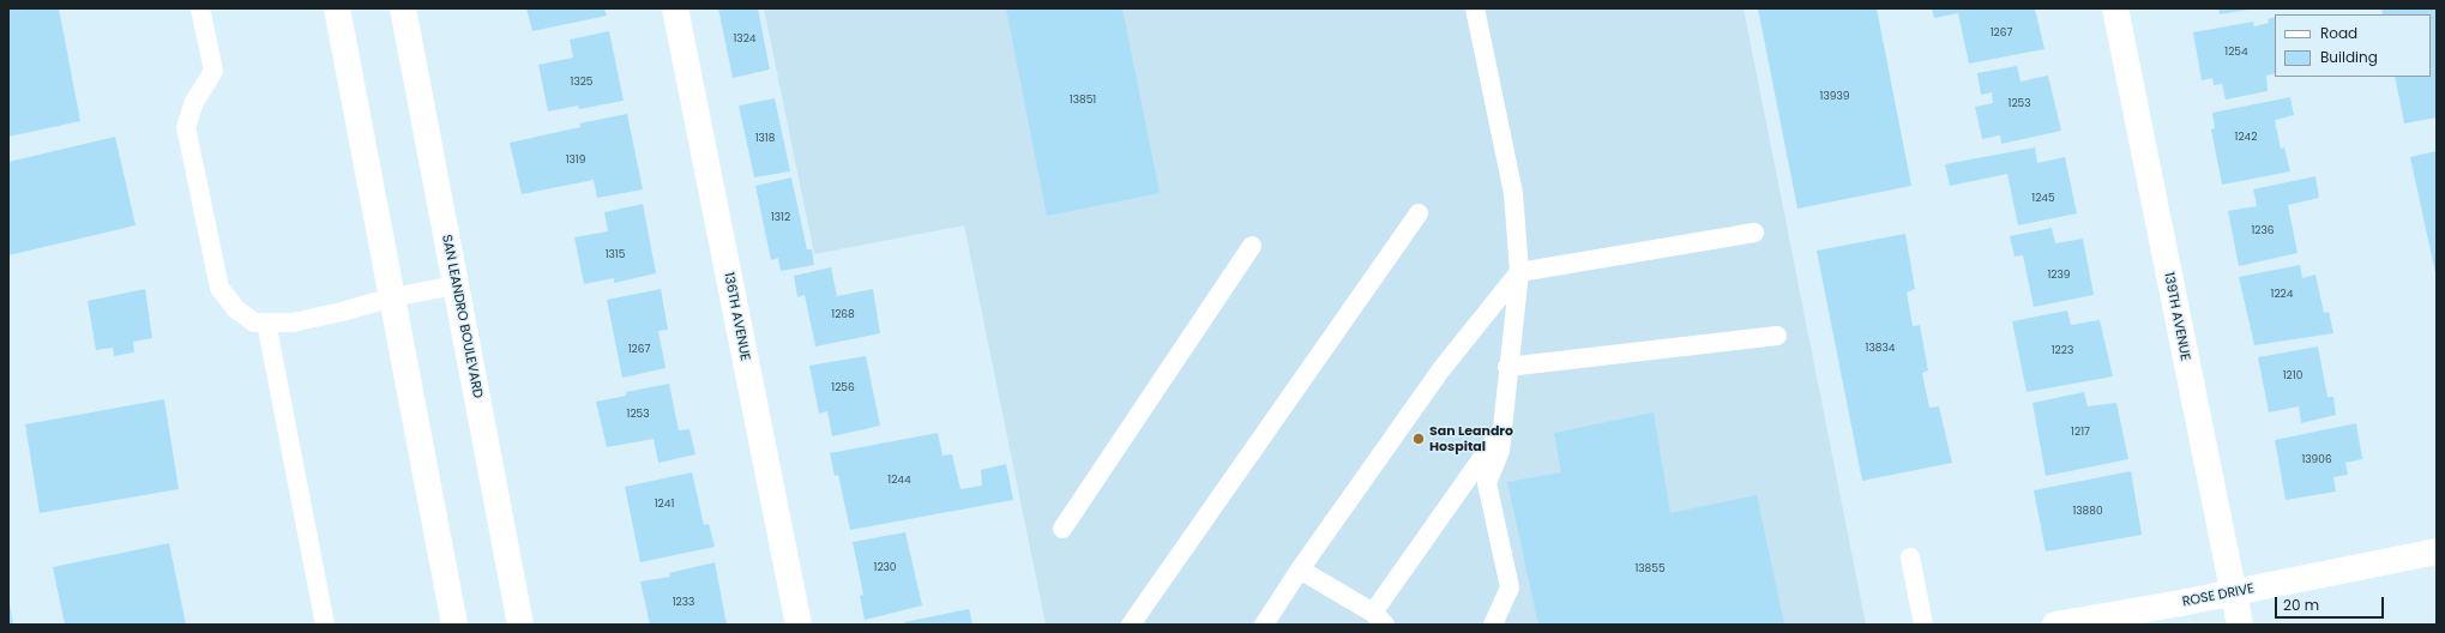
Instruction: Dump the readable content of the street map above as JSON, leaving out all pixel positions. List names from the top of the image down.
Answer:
{
  "streets": {
    "street": [
      "SAN LEANDRO BOULEVARD",
      "136TH AVENUE",
      "139TH AVENUE",
      "ROSE DRIVE"
    ]
  },
  "crossings": [
    ["139TH AVENUE", "ROSE DRIVE"]
  ],
  "places": ["San Leandro Hospital"],
  "house_numbers": [
    "1267",
    "1324",
    "1254",
    "1325",
    "13939",
    "13851",
    "1253",
    "1242",
    "1318",
    "1319",
    "1245",
    "1312",
    "1236",
    "1315",
    "1239",
    "1224",
    "1268",
    "13834",
    "1267",
    "1223",
    "1210",
    "1256",
    "1253",
    "1217",
    "13906",
    "1244",
    "1241",
    "13880",
    "1230",
    "13855",
    "1233"
  ],
  "legend": ["Road", "Building"],
  "scale_bar": "20 m"
}
